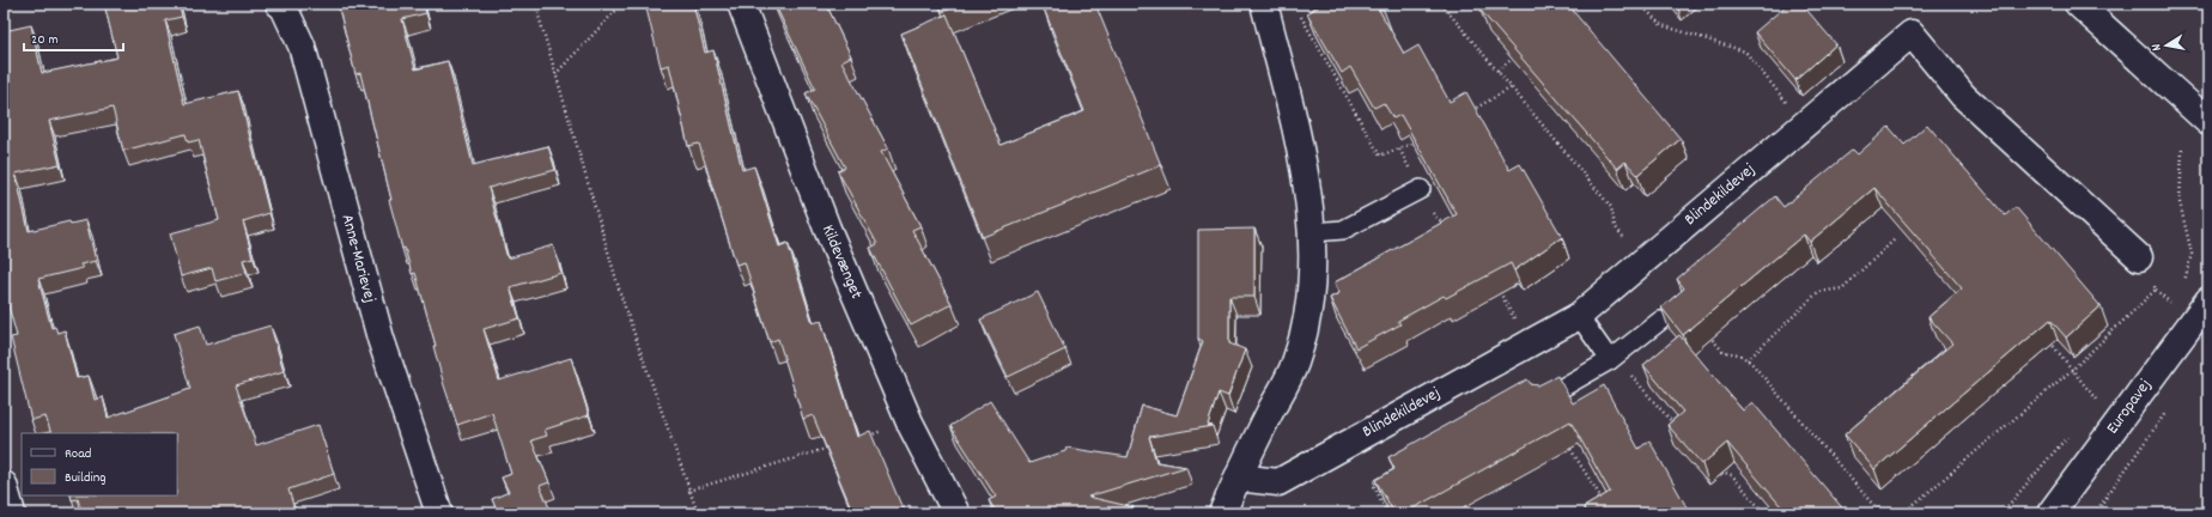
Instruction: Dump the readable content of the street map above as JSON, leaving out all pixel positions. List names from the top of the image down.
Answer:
{
  "streets": {
    "street": [
      "Blindekildevej",
      "Anne-Marievej",
      "Kildevænget",
      "Europavej"
    ]
  },
  "legend": ["Road", "Building"],
  "scale_bar": "20 m",
  "north": "left"
}
